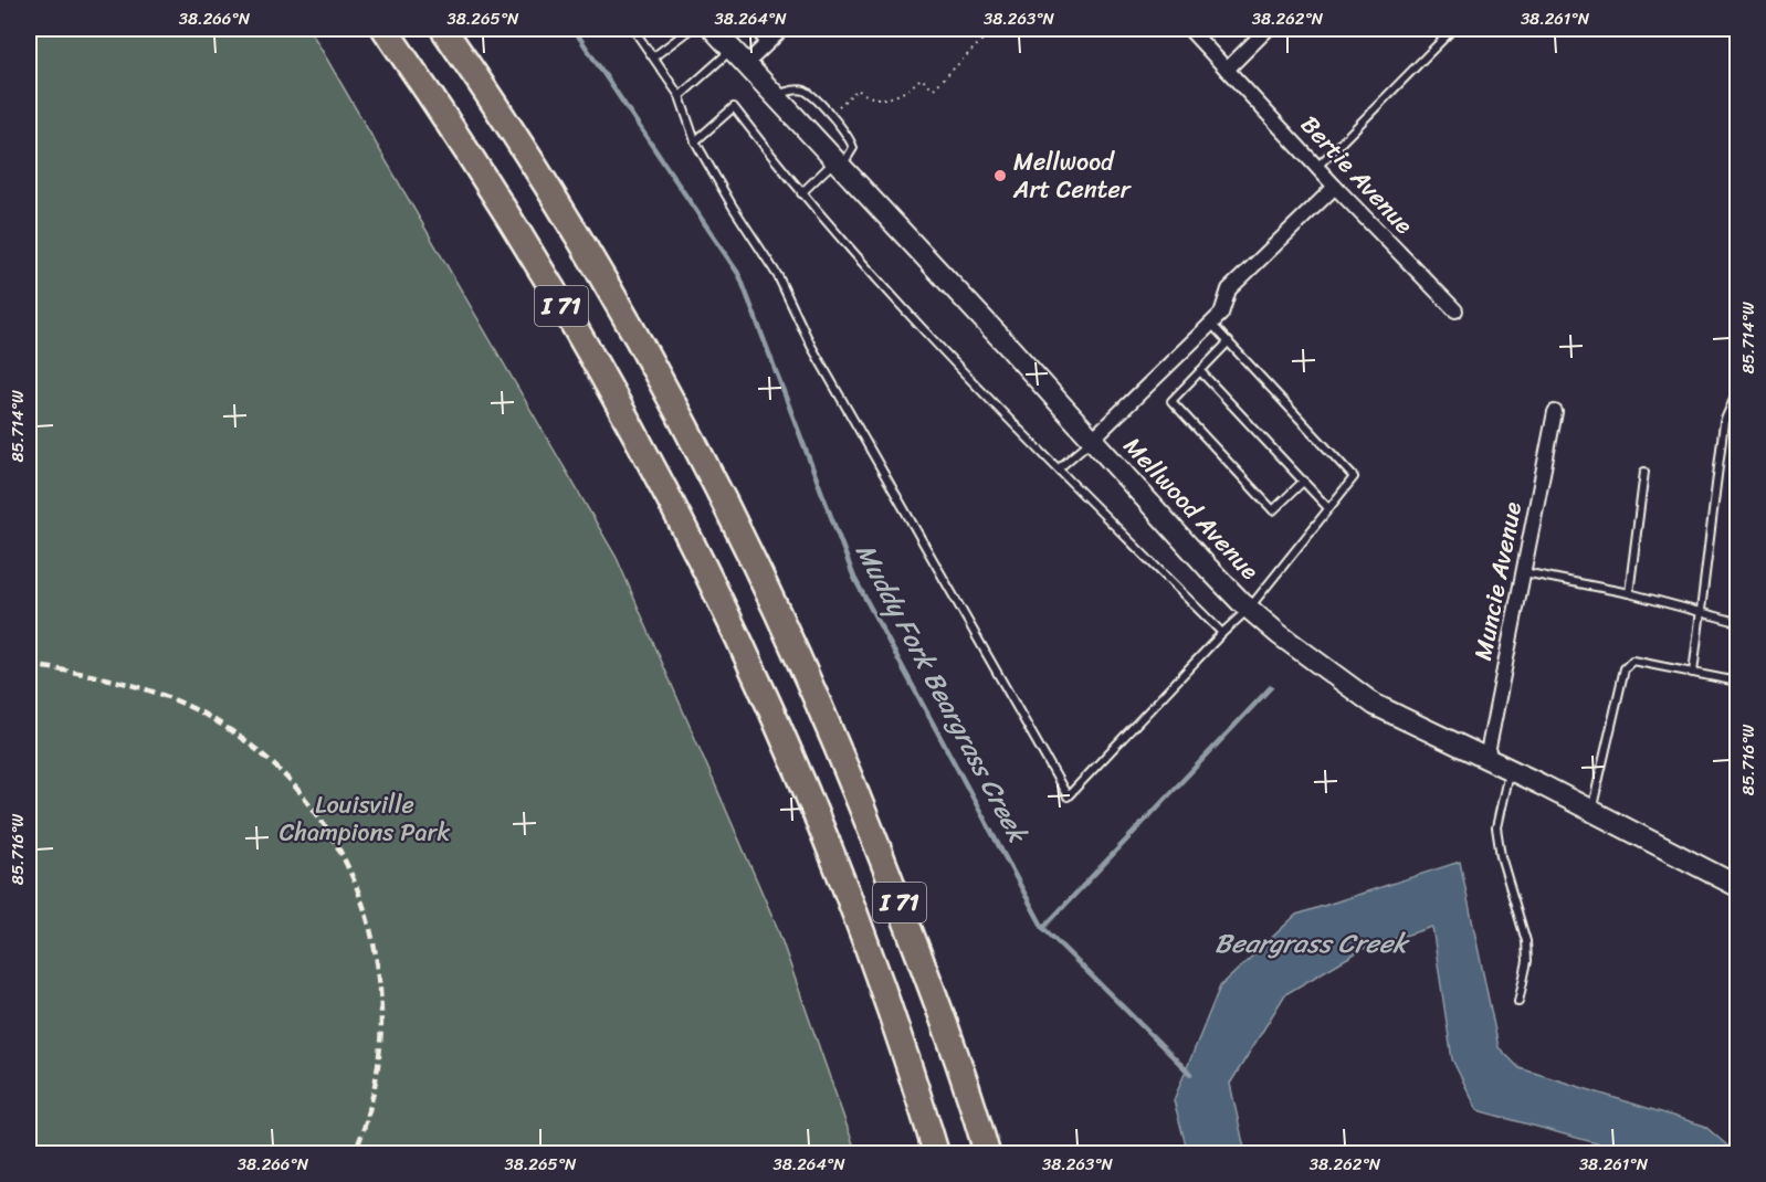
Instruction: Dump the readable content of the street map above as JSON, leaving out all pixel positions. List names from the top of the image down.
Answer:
{
  "streets": {
    "highway": ["I 71"],
    "street": ["Bertie Avenue", "Mellwood Avenue", "Muncie Avenue"]
  },
  "crossings": [
    ["Mellwood Avenue", "Muncie Avenue"]
  ],
  "water": ["Muddy Fork Beargrass Creek", "Beargrass Creek"],
  "parks": ["Louisville Champions Park"],
  "places": ["Mellwood Art Center"],
  "coordinates": [
    "38.266°N",
    "38.265°N",
    "38.264°N",
    "38.263°N",
    "38.262°N",
    "38.261°N",
    "85.714°W",
    "85.716°W"
  ]
}
